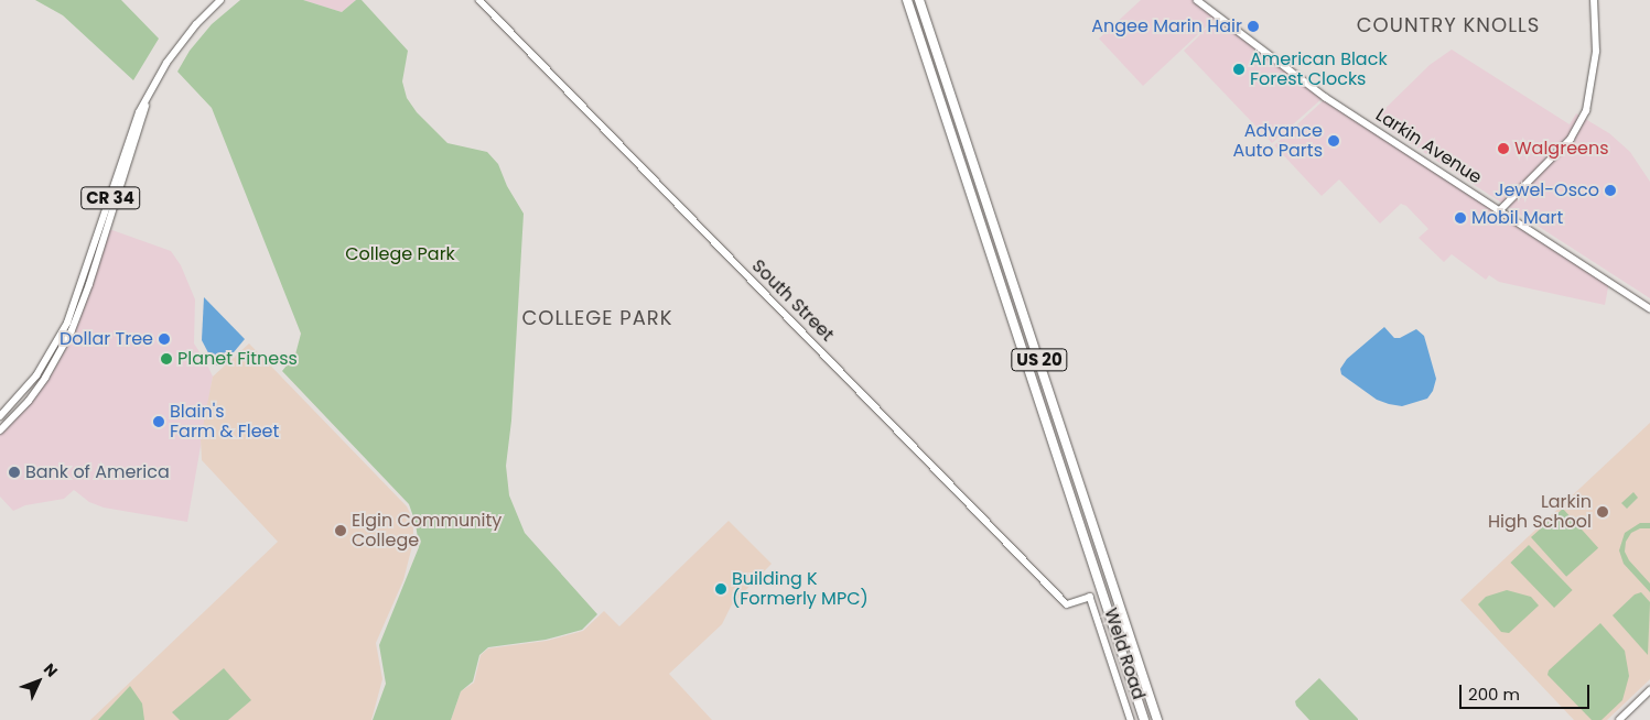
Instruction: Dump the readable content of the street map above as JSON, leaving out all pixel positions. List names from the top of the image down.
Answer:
{
  "streets": {
    "highway": ["US 20"],
    "main road": ["CR 34"],
    "street": ["Larkin Avenue", "South Street", "Weld Road"]
  },
  "crossings": [
    ["South Street", "Weld Road"]
  ],
  "districts": ["COUNTRY KNOLLS", "COLLEGE PARK"],
  "parks": ["College Park"],
  "places": [
    "Angee Marin Hair",
    "American Black Forest Clocks",
    "Advance Auto Parts",
    "Walgreens",
    "Jewel-Osco",
    "Mobil Mart",
    "Dollar Tree",
    "Planet Fitness",
    "Blain's Farm & Fleet",
    "Bank of America",
    "Larkin High School",
    "Elgin Community College",
    "Building K (Formerly MPC)"
  ],
  "scale_bar": "200 m",
  "north": "top right"
}
